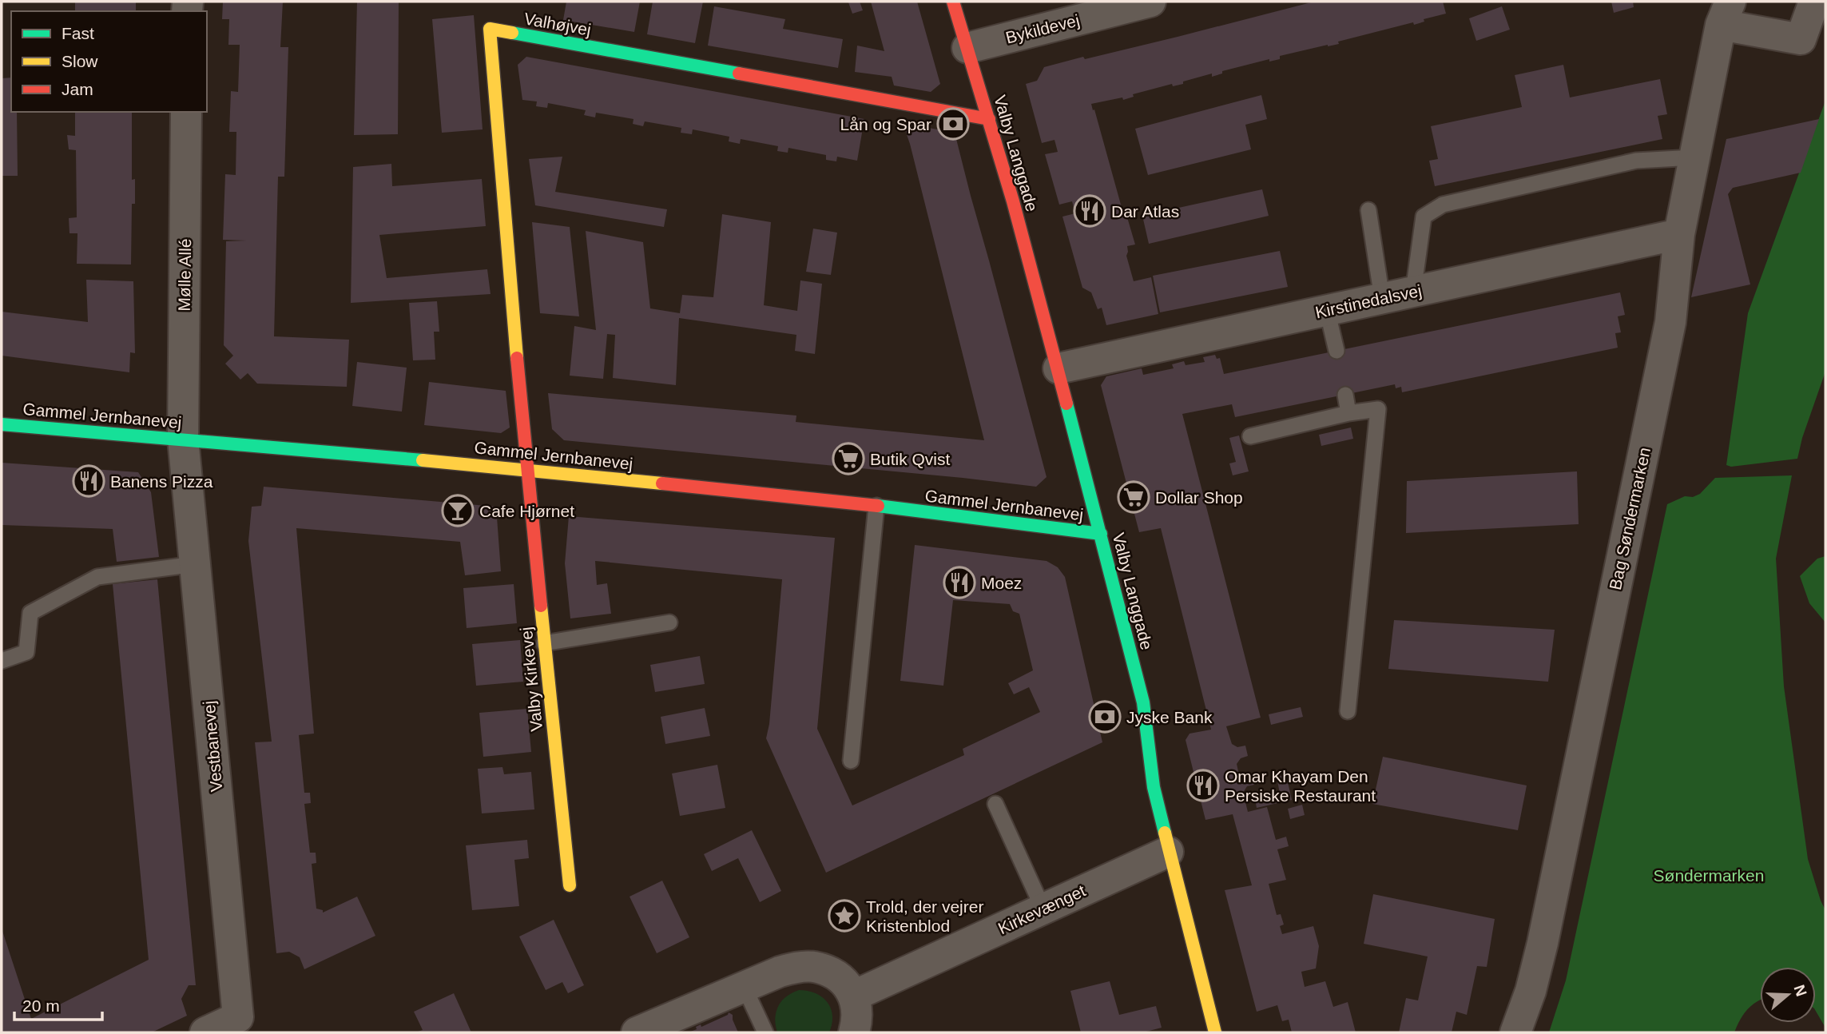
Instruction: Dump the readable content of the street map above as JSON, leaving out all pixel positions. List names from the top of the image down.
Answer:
{
  "streets": {
    "street": [
      "Valhøjvej",
      "Bykildevej",
      "Valby Langgade",
      "Mølle Allé",
      "Kirstinedalsvej",
      "Gammel Jernbanevej",
      "Bag Søndermarken",
      "Valby Kirkevej",
      "Vestbanevej",
      "Kirkevænget"
    ]
  },
  "crossings": [
    ["Valhøjvej", "Valby Langgade"],
    ["Valhøjvej", "Gammel Jernbanevej"],
    ["Valhøjvej", "Valby Kirkevej"],
    ["Bykildevej", "Valby Langgade"],
    ["Valby Langgade", "Kirstinedalsvej"],
    ["Valby Langgade", "Gammel Jernbanevej"],
    ["Valby Langgade", "Kirkevænget"],
    ["Mølle Allé", "Gammel Jernbanevej"],
    ["Mølle Allé", "Vestbanevej"],
    ["Kirstinedalsvej", "Bag Søndermarken"],
    ["Gammel Jernbanevej", "Valby Kirkevej"],
    ["Gammel Jernbanevej", "Vestbanevej"]
  ],
  "parks": ["Søndermarken"],
  "places": {
    "bank": ["Lån og Spar", "Jyske Bank"],
    "restaurant": [
      "Dar Atlas",
      "Banens Pizza",
      "Moez",
      "Omar Khayam Den Persiske Restaurant"
    ],
    "supermarket": ["Butik Qvist", "Dollar Shop"],
    "bar": ["Cafe Hjørnet"],
    "place": ["Trold, der vejrer Kristenblod"]
  },
  "legend": ["Fast", "Slow", "Jam"],
  "scale_bar": "20 m",
  "north": "right"
}
